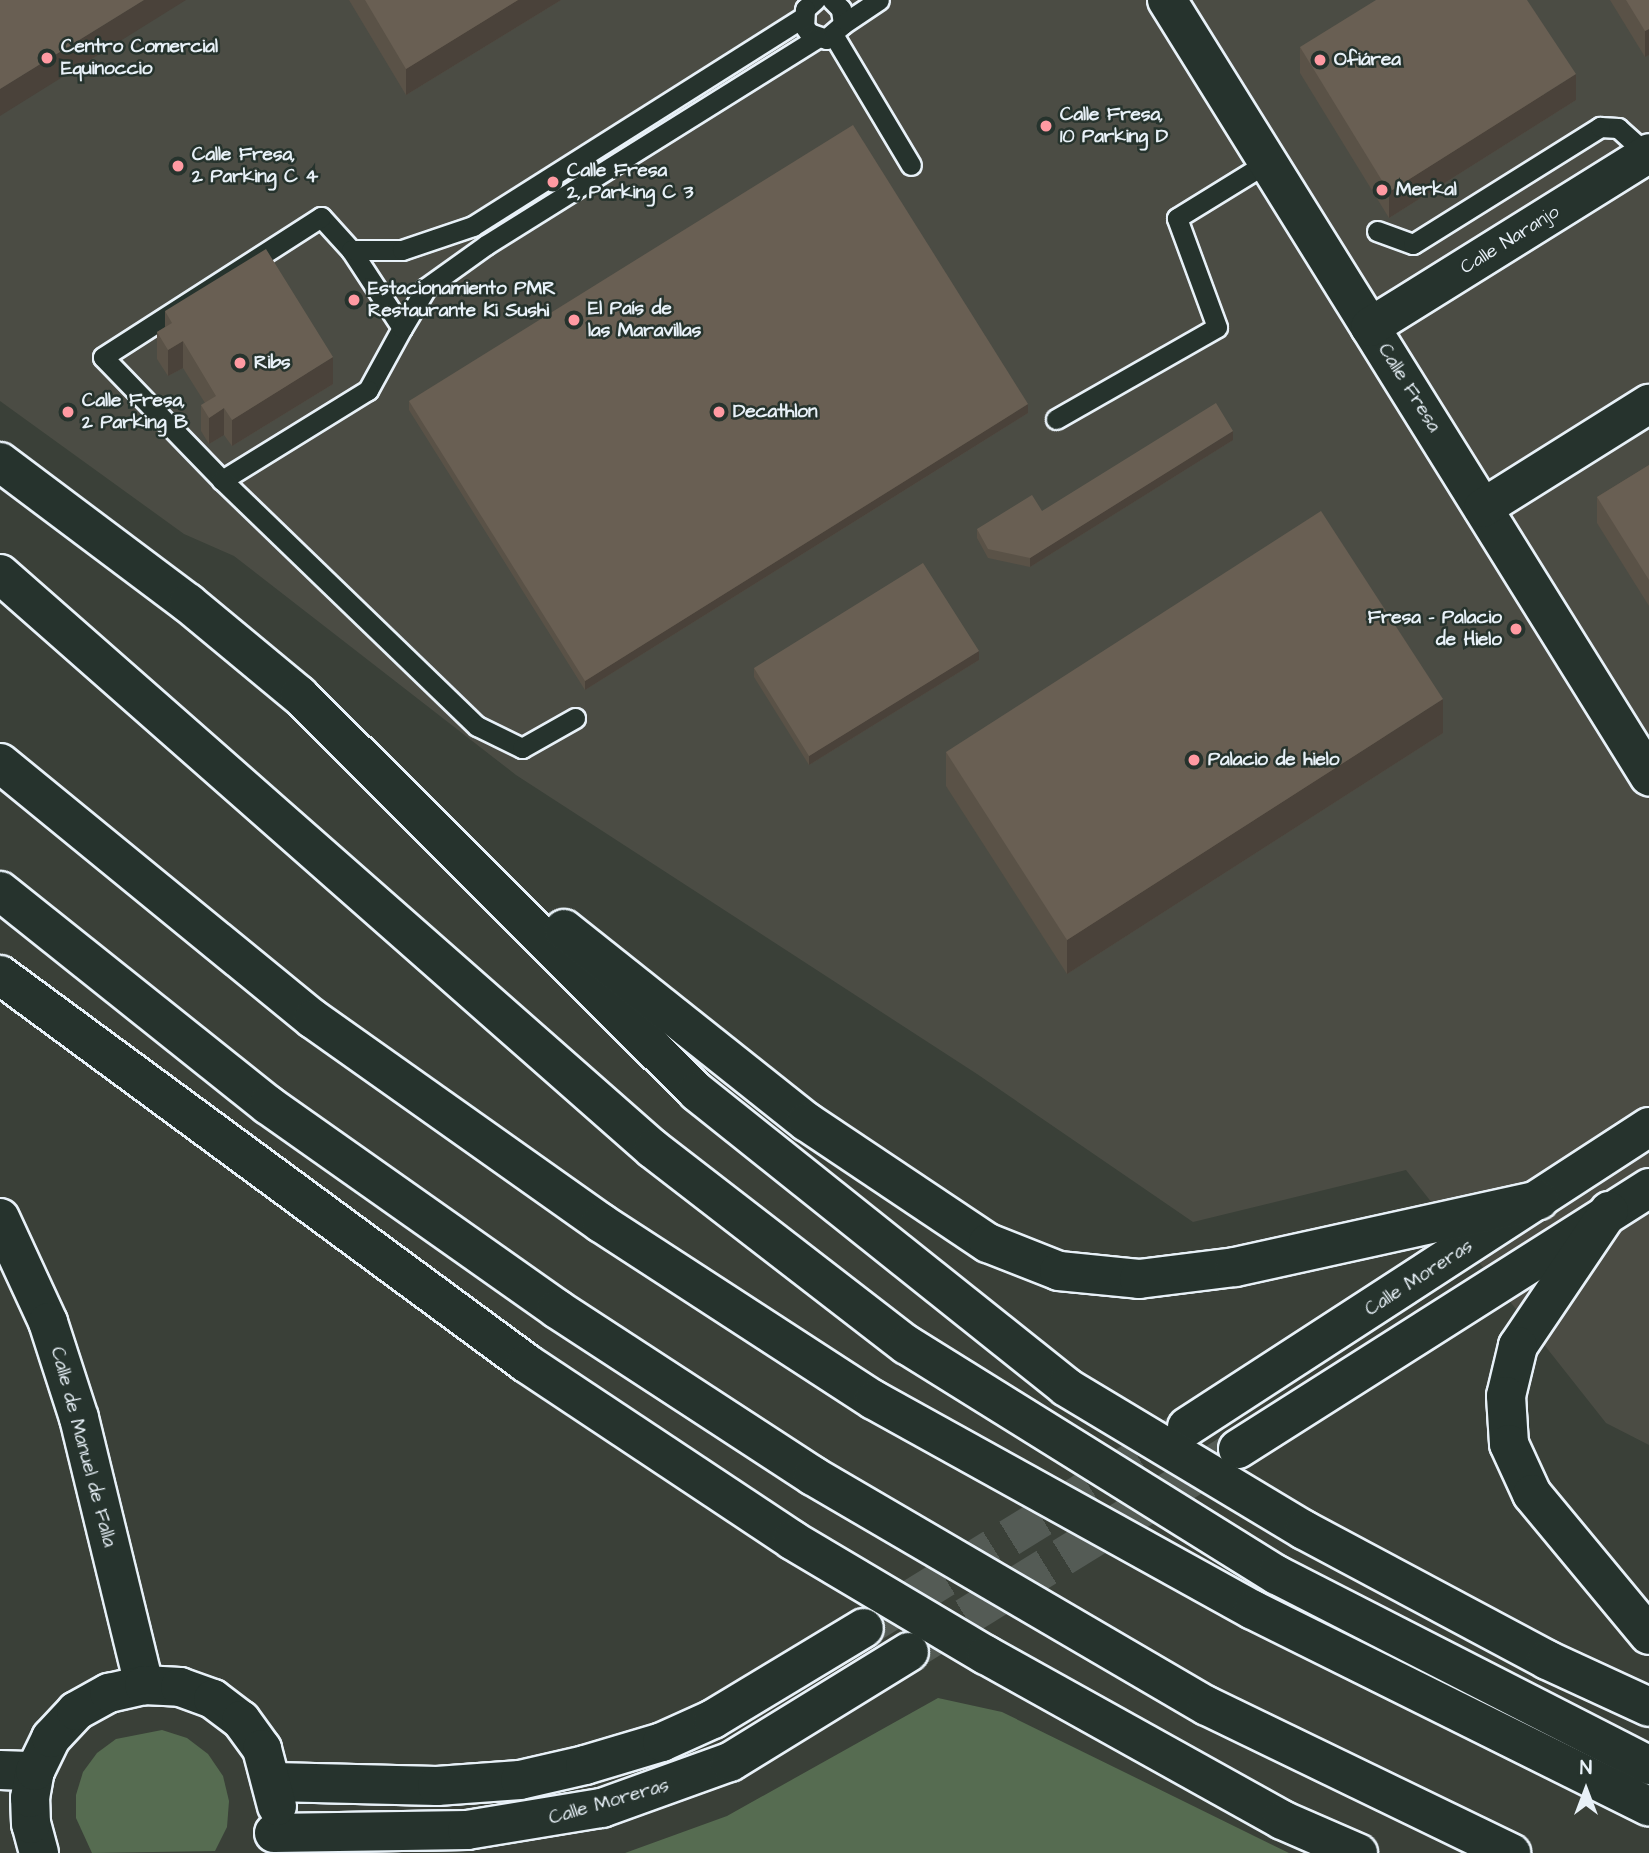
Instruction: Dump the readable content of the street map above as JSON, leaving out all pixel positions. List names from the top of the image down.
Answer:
{
  "streets": {
    "main road": [
      "Calle Naranjo",
      "Calle Fresa",
      "Calle Moreras",
      "Calle de Manuel de Falla"
    ]
  },
  "crossings": [
    ["Calle Naranjo", "Calle Fresa"]
  ],
  "places": [
    "Centro Comercial Equinoccio",
    "Ofiárea",
    "Calle Fresa, 10 Parking D",
    "Calle Fresa, 2 Parking C 4",
    "Calle Fresa 2, Parking C 3",
    "Merkal",
    "Estacionamiento PMR Restaurante Ki Sushi",
    "El País de las Maravillas",
    "Ribs",
    "Calle Fresa, 2 Parking B",
    "Decathlon",
    "Fresa - Palacio de Hielo",
    "Palacio de hielo"
  ],
  "north": "top"
}
